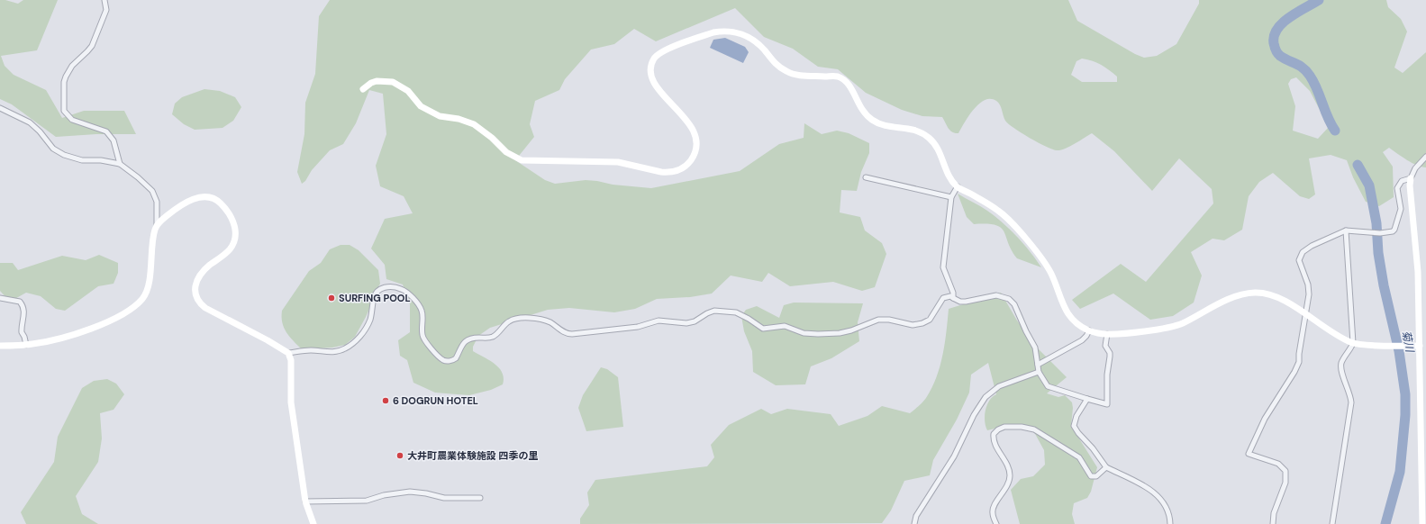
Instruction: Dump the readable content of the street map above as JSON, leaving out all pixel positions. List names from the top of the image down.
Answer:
{
  "water": ["菊川"],
  "places": ["SURFING POOL", "6 DOGRUN HOTEL", "大井町農業体験施設 四季の里"]
}
